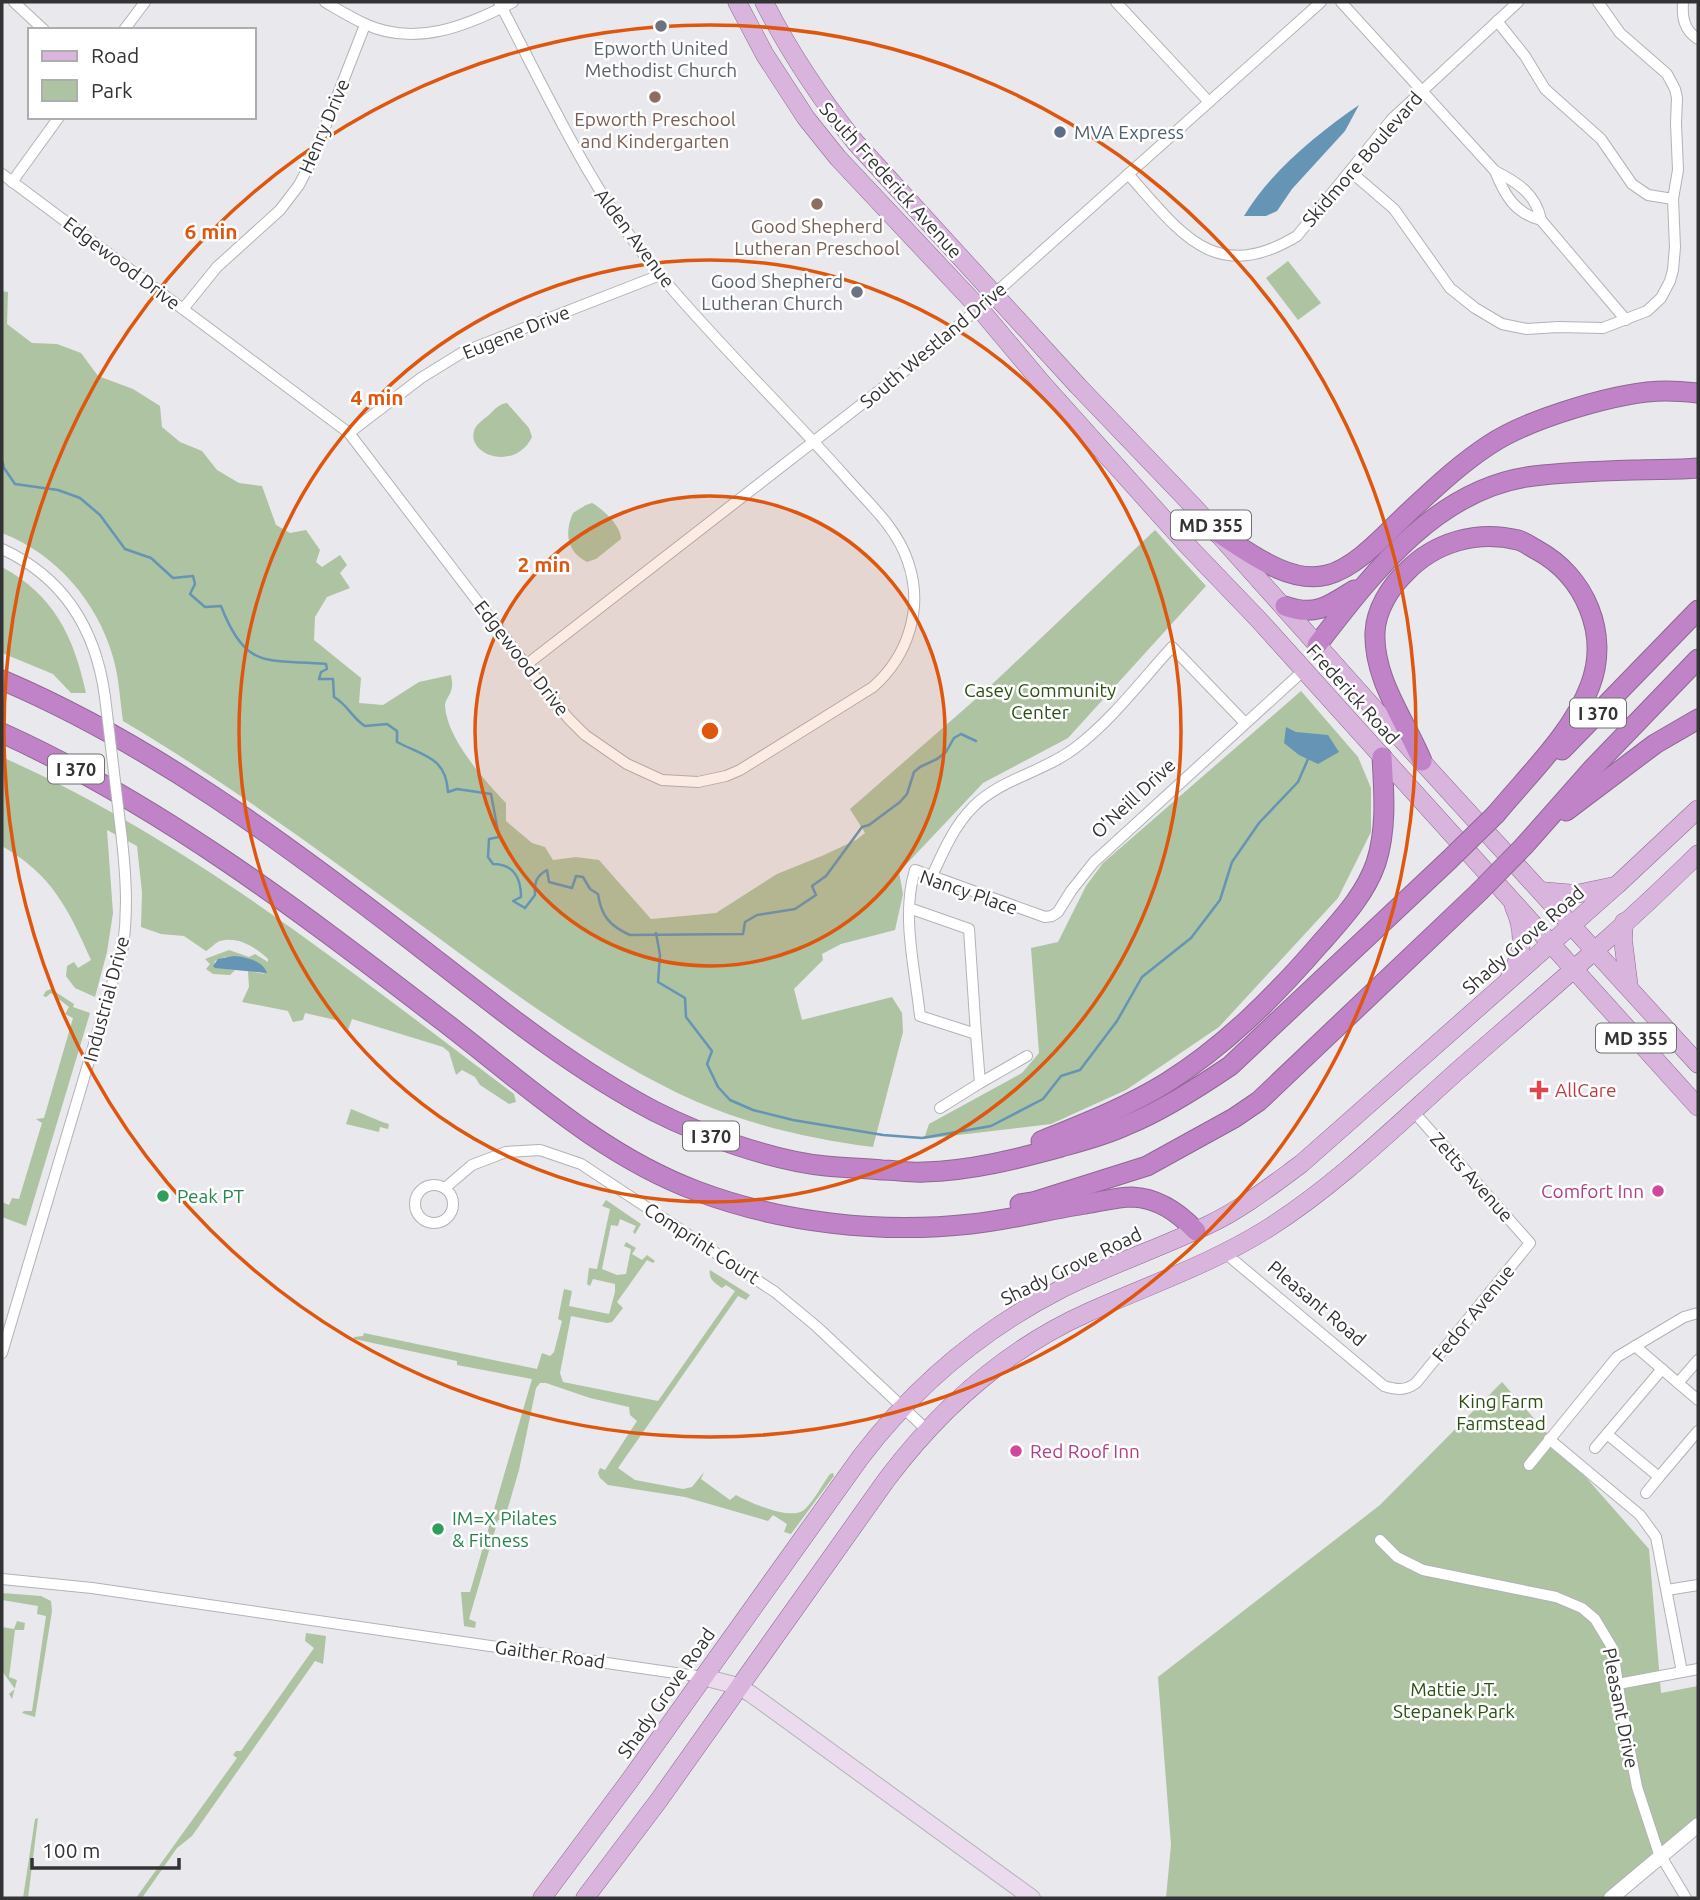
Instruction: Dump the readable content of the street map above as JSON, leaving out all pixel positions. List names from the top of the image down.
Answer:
{
  "streets": {
    "highway": ["I 370"],
    "main road": [
      "South Frederick Avenue",
      "MD 355",
      "Frederick Road",
      "O'Neill Drive",
      "Shady Grove Road",
      "Pleasant Road",
      "Gaither Road"
    ],
    "street": [
      "Henry Drive",
      "Skidmore Boulevard",
      "Alden Avenue",
      "Edgewood Drive",
      "Eugene Drive",
      "South Westland Drive",
      "Nancy Place",
      "Industrial Drive",
      "Zetts Avenue",
      "Comprint Court",
      "Fedor Avenue",
      "Pleasant Drive"
    ]
  },
  "crossings": [
    ["Henry Drive", "Edgewood Drive"],
    ["Skidmore Boulevard", "South Westland Drive"],
    ["South Frederick Avenue", "South Westland Drive"],
    ["South Frederick Avenue", "Frederick Road"],
    ["Alden Avenue", "Edgewood Drive"],
    ["Alden Avenue", "Eugene Drive"],
    ["Alden Avenue", "South Westland Drive"],
    ["Edgewood Drive", "Eugene Drive"],
    ["Edgewood Drive", "South Westland Drive"],
    ["South Westland Drive", "Frederick Road"],
    ["Frederick Road", "O'Neill Drive"],
    ["Frederick Road", "Shady Grove Road"],
    ["O'Neill Drive", "Nancy Place"],
    ["Shady Grove Road", "Comprint Court"],
    ["Shady Grove Road", "Pleasant Road"],
    ["Shady Grove Road", "Gaither Road"],
    ["Zetts Avenue", "Fedor Avenue"],
    ["Pleasant Road", "Fedor Avenue"]
  ],
  "parks": ["Casey Community Center", "King Farm Farmstead", "Mattie J.T. Stepanek Park"],
  "places": {
    "other": [
      "Epworth United Methodist Church",
      "Epworth Preschool and Kindergarten",
      "MVA Express",
      "Good Shepherd Lutheran Preschool",
      "Good Shepherd Lutheran Church",
      "Comfort Inn",
      "Peak PT",
      "Red Roof Inn",
      "IM=X Pilates & Fitness"
    ],
    "health": ["AllCare"]
  },
  "legend": ["Road", "Park"],
  "scale_bar": "100 m",
  "rings": ["6 min", "4 min", "2 min"]
}
